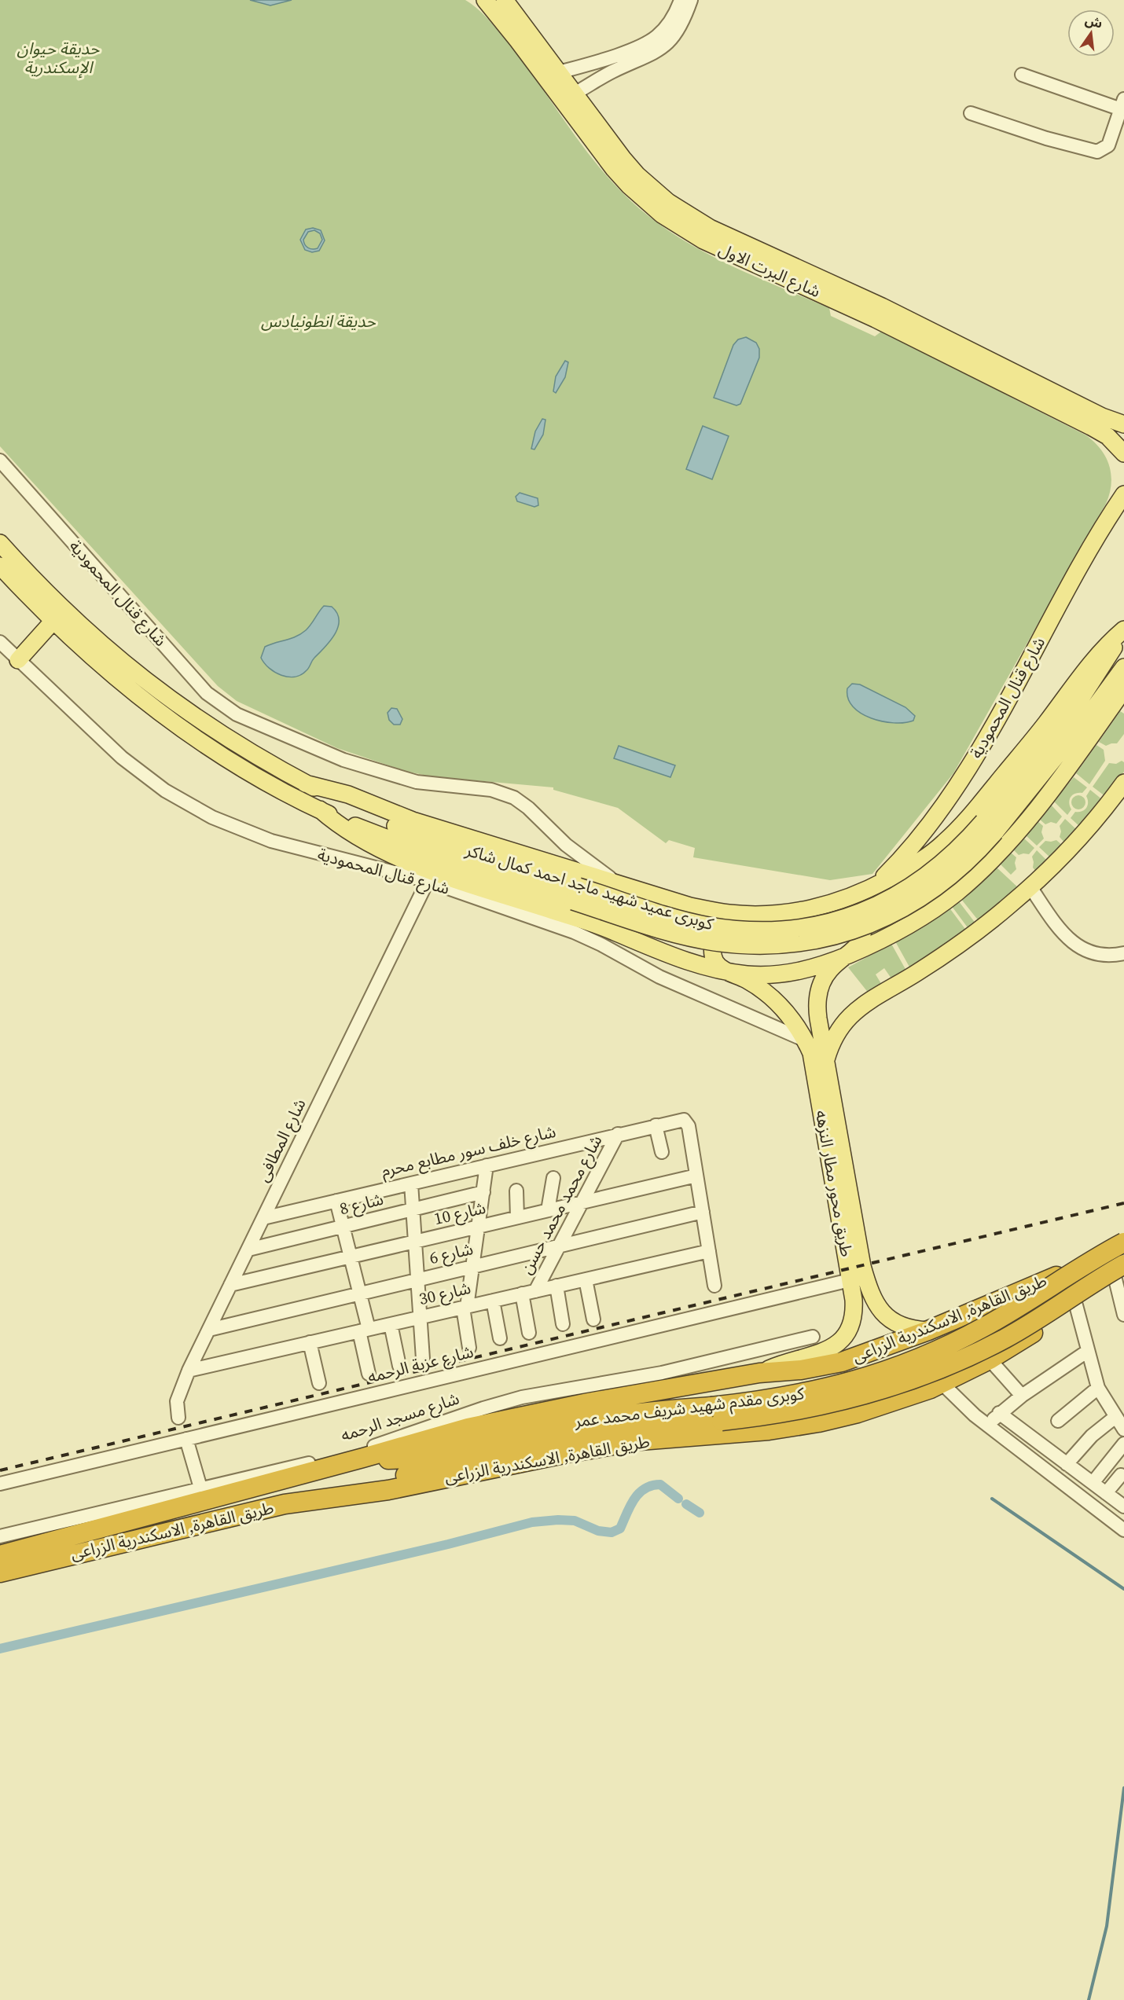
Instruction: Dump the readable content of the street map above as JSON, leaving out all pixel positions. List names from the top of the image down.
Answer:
{
  "streets": {
    "highway": ["طريق القاهرة, الاسكندرية الزراعى", "كوبرى مقدم شهيد شريف محمد عمر"],
    "main road": [
      "شارع البرت الاول",
      "شارع قنال المحمودية",
      "كوبرى عميد شهيد ماجد احمد كمال شاكر",
      "طريق محور مطار النزهه"
    ],
    "street": [
      "شارع المطافى",
      "شارع خلف سور مطابع محرم",
      "شارع 8",
      "شارع محمد محمد حسن",
      "شارع 10",
      "شارع 6",
      "شارع 30",
      "شارع عزبة الرحمه",
      "شارع مسجد الرحمه"
    ]
  },
  "crossings": [
    ["شارع قنال المحمودية", "شارع المطافى"],
    ["شارع قنال المحمودية", "طريق محور مطار النزهه"],
    ["شارع المطافى", "شارع خلف سور مطابع محرم"],
    ["شارع المطافى", "شارع 8"],
    ["شارع المطافى", "شارع 10"],
    ["شارع المطافى", "شارع 6"],
    ["شارع المطافى", "شارع 30"],
    ["شارع خلف سور مطابع محرم", "شارع محمد محمد حسن"],
    ["شارع خلف سور مطابع محرم", "شارع 10"],
    ["طريق محور مطار النزهه", "طريق القاهرة, الاسكندرية الزراعى"],
    ["طريق محور مطار النزهه", "شارع عزبة الرحمه"],
    ["شارع محمد محمد حسن", "شارع 10"],
    ["شارع محمد محمد حسن", "شارع 6"],
    ["شارع محمد محمد حسن", "شارع 30"],
    ["طريق القاهرة, الاسكندرية الزراعى", "كوبرى مقدم شهيد شريف محمد عمر"]
  ],
  "parks": ["حديقة حيوان الإسكندرية", "حديقة انطونيادس"],
  "north": "top"
}
